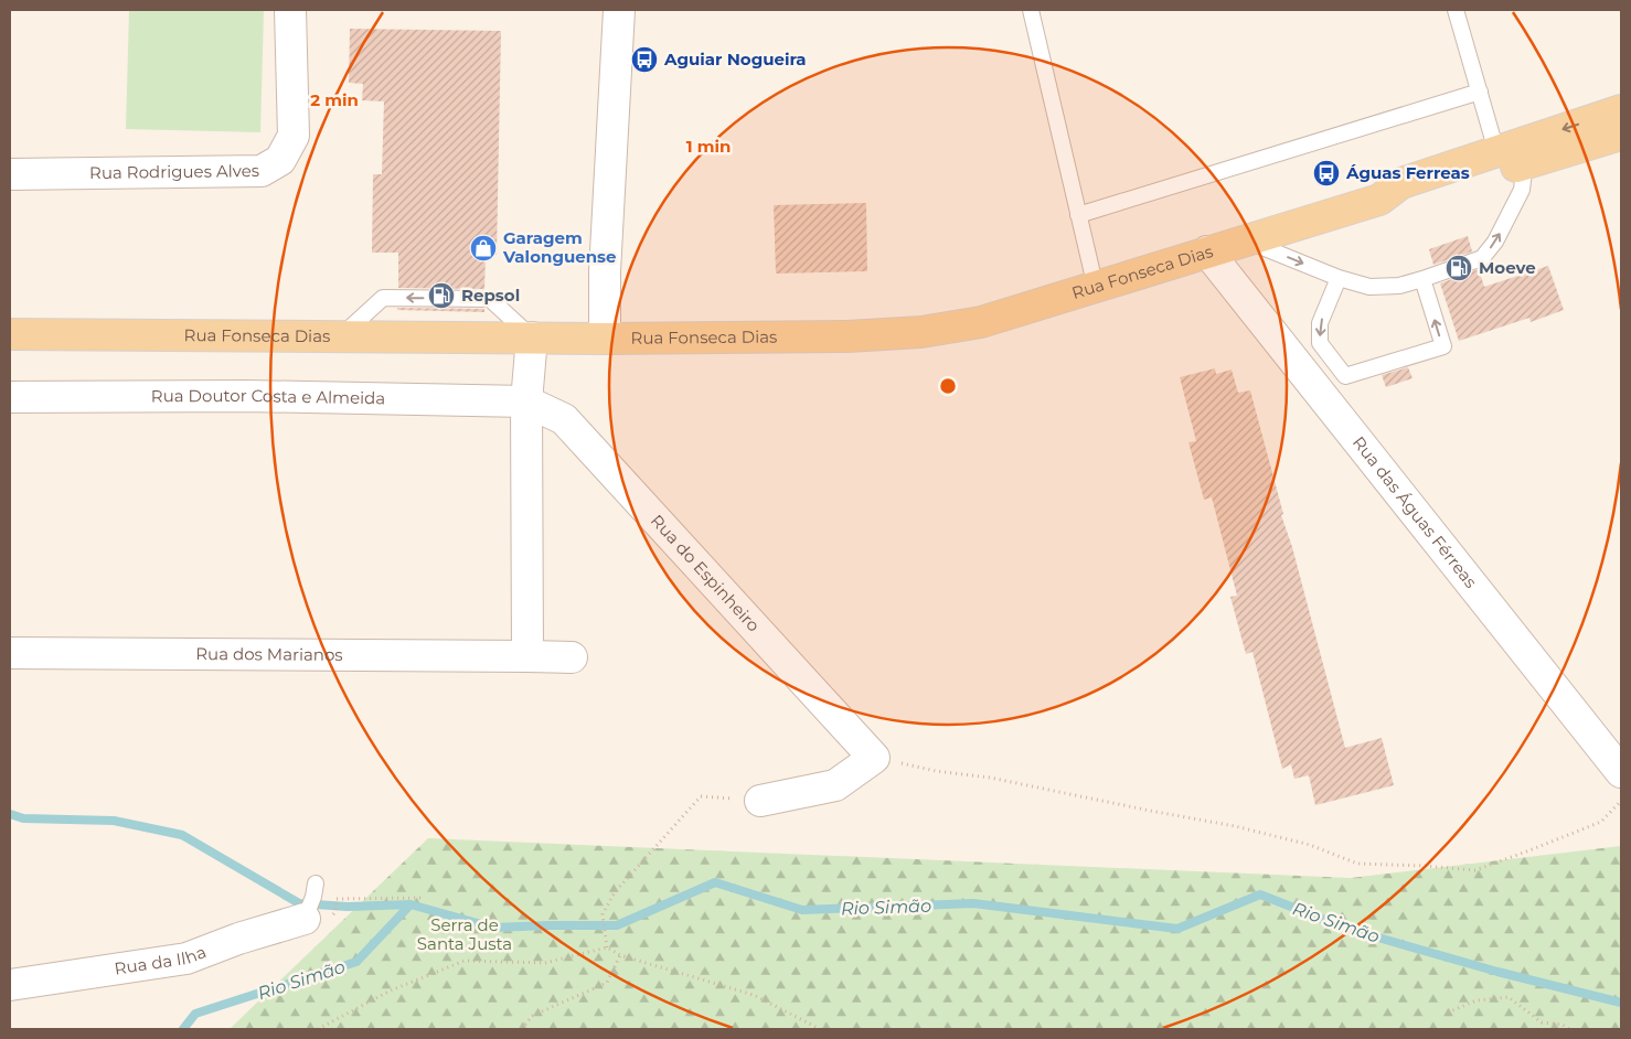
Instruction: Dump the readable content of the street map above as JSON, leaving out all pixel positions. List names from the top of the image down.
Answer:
{
  "streets": {
    "main road": ["Rua Fonseca Dias"],
    "street": [
      "Rua Rodrigues Alves",
      "Rua Doutor Costa e Almeida",
      "Rua das Águas Férreas",
      "Rua do Espinheiro",
      "Rua dos Marianos",
      "Rua da Ilha"
    ]
  },
  "crossings": [
    ["Rua Fonseca Dias", "Rua das Águas Férreas"],
    ["Rua Doutor Costa e Almeida", "Rua do Espinheiro"]
  ],
  "water": ["Rio Simão"],
  "parks": ["Serra de Santa Justa"],
  "places": {
    "bus stop": ["Aguiar Nogueira", "Águas Ferreas"],
    "shop": ["Garagem Valonguense"],
    "fuel station": ["Moeve", "Repsol"]
  },
  "rings": ["2 min", "1 min"]
}
